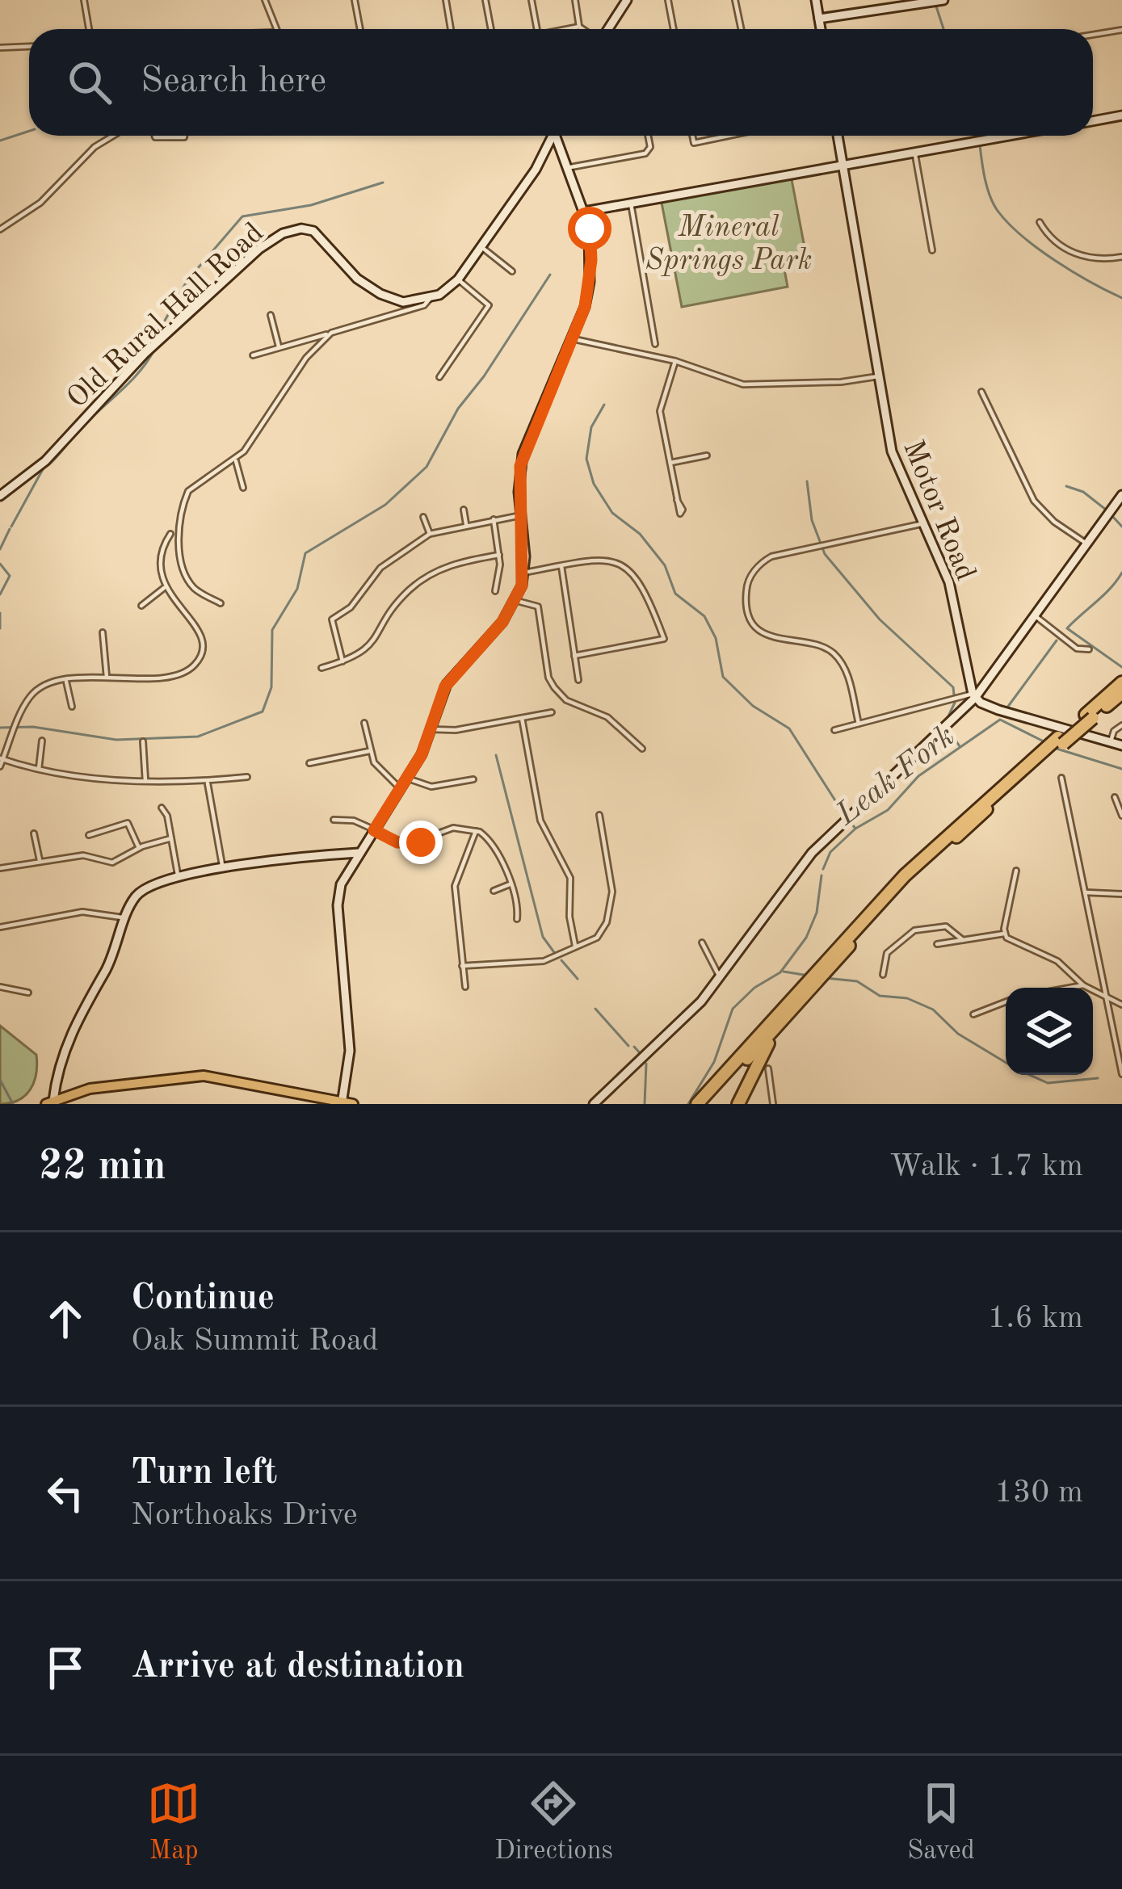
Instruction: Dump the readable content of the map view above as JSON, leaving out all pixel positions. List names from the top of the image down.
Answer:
{
  "streets": {
    "street": ["Old Rural Hall Road", "Motor Road"]
  },
  "water": ["Leak Fork"],
  "parks": ["Mineral Springs Park"],
  "page": {
    "search": "Search here",
    "heading": ["22 min", "Walk · 1.7 km"],
    "list": [
      ["Continue", "Oak Summit Road", "1.6 km"],
      ["Turn left", "Northoaks Drive", "130 m"],
      "Arrive at destination"
    ],
    "nav": ["Map", "Directions", "Saved"]
  }
}
